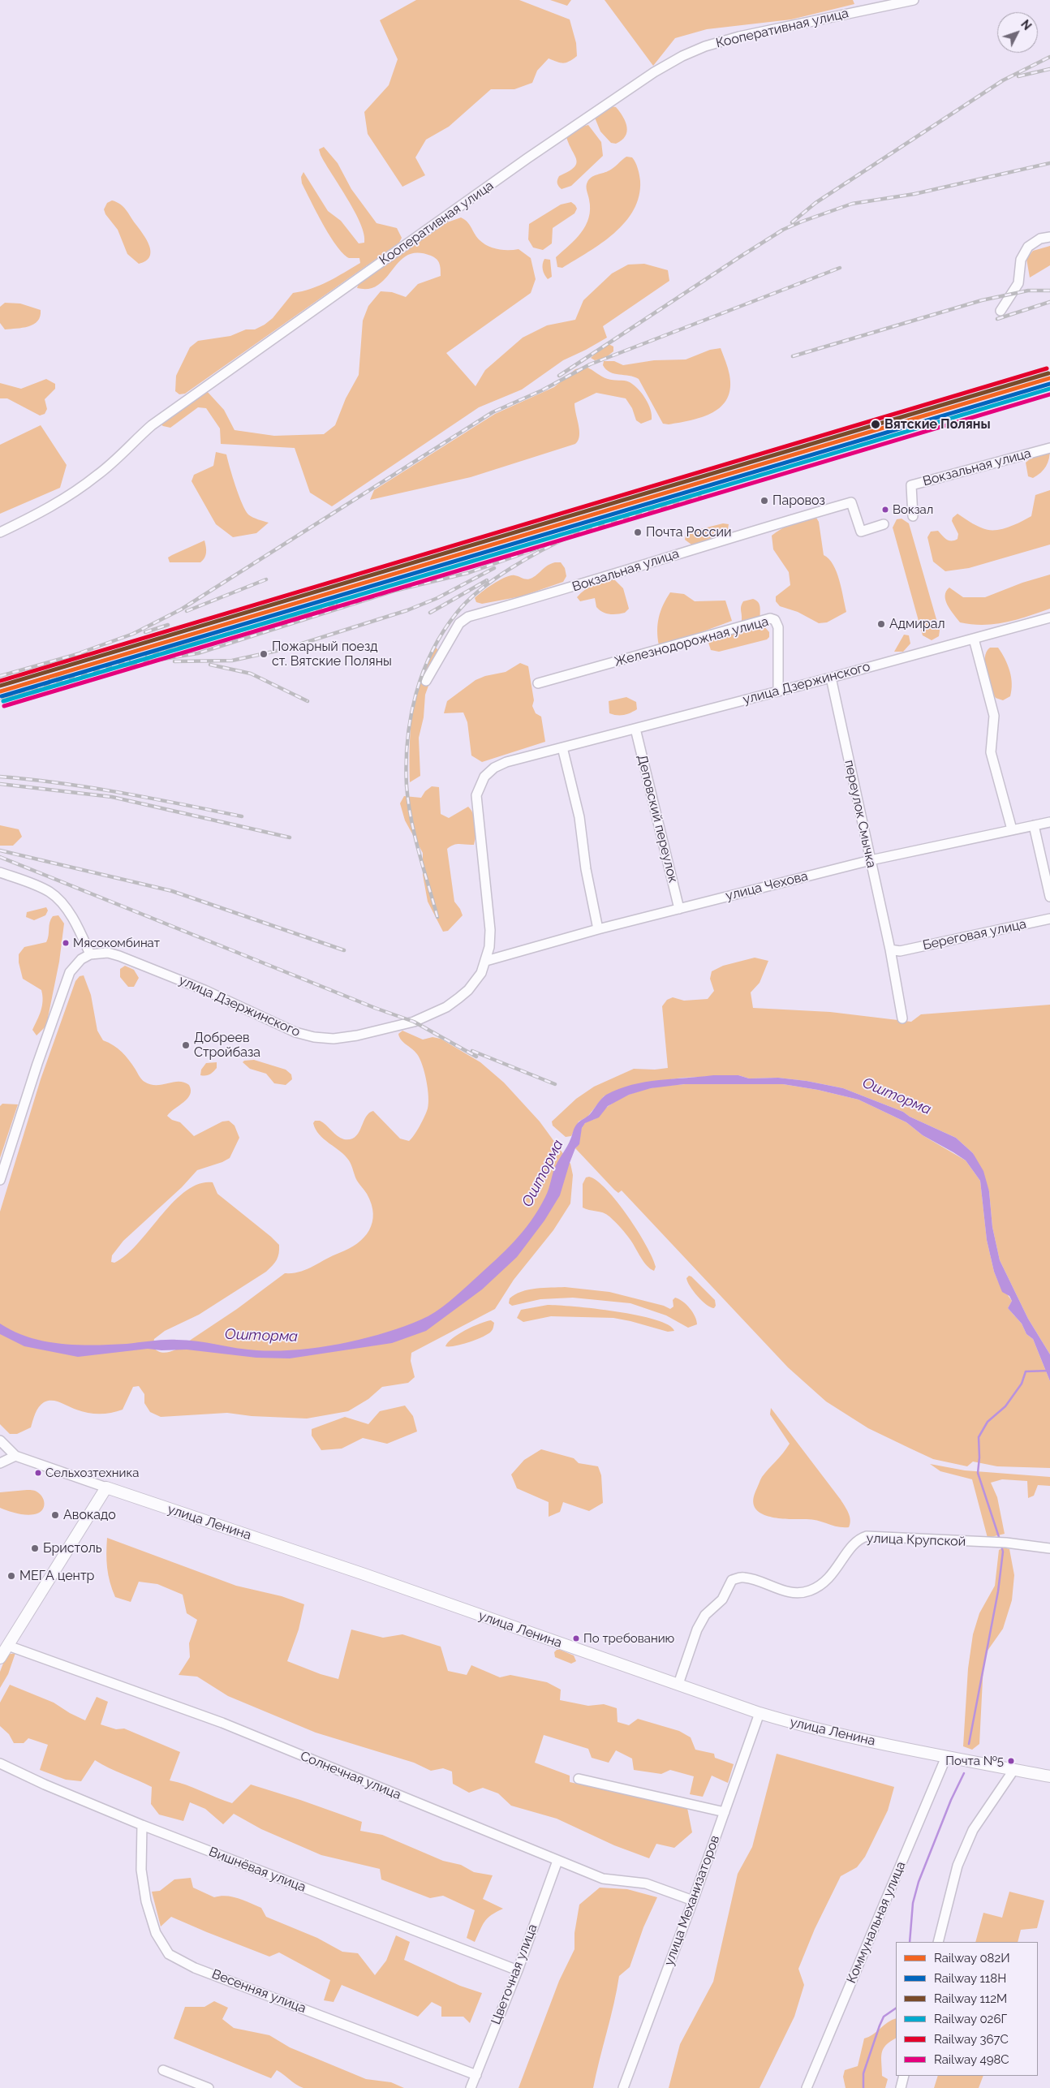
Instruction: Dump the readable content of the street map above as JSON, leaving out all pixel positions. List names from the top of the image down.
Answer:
{
  "streets": {
    "street": [
      "Кооперативная улица",
      "Вокзальная улица",
      "Железнодорожная улица",
      "улица Дзержинского",
      "переулок Смычка",
      "Деповский переулок",
      "улица Чехова",
      "Береговая улица",
      "улица Ленина",
      "улица Крупской",
      "Солнечная улица",
      "Вишнёвая улица",
      "улица Механизаторов",
      "Коммунальная улица",
      "Цветочная улица",
      "Весенняя улица"
    ]
  },
  "crossings": [
    ["Железнодорожная улица", "улица Дзержинского"],
    ["улица Дзержинского", "переулок Смычка"],
    ["улица Дзержинского", "Деповский переулок"],
    ["улица Дзержинского", "улица Чехова"],
    ["переулок Смычка", "улица Чехова"],
    ["переулок Смычка", "Береговая улица"],
    ["Деповский переулок", "улица Чехова"],
    ["улица Ленина", "улица Крупской"],
    ["улица Ленина", "улица Механизаторов"],
    ["улица Ленина", "Коммунальная улица"],
    ["Солнечная улица", "улица Механизаторов"],
    ["Солнечная улица", "Цветочная улица"],
    ["Вишнёвая улица", "Цветочная улица"],
    ["Вишнёвая улица", "Весенняя улица"],
    ["Цветочная улица", "Весенняя улица"]
  ],
  "water": ["Ошторма"],
  "places": [
    "Вятские Поляны",
    "Паровоз",
    "Вокзал",
    "Почта России",
    "Адмирал",
    "Пожарный поезд ст. Вятские Поляны",
    "Мясокомбинат",
    "Добреев Стройбаза",
    "Сельхозтехника",
    "Авокадо",
    "Бристоль",
    "МЕГА центр",
    "По требованию",
    "Почта №5"
  ],
  "lines": [
    "rail line 367С",
    "rail line 112М",
    "rail line 082И",
    "rail line 118Н",
    "rail line 026Г",
    "rail line 498С"
  ],
  "legend": [
    "Railway 082И",
    "Railway 118Н",
    "Railway 112М",
    "Railway 026Г",
    "Railway 367С",
    "Railway 498С"
  ],
  "north": "top right"
}
